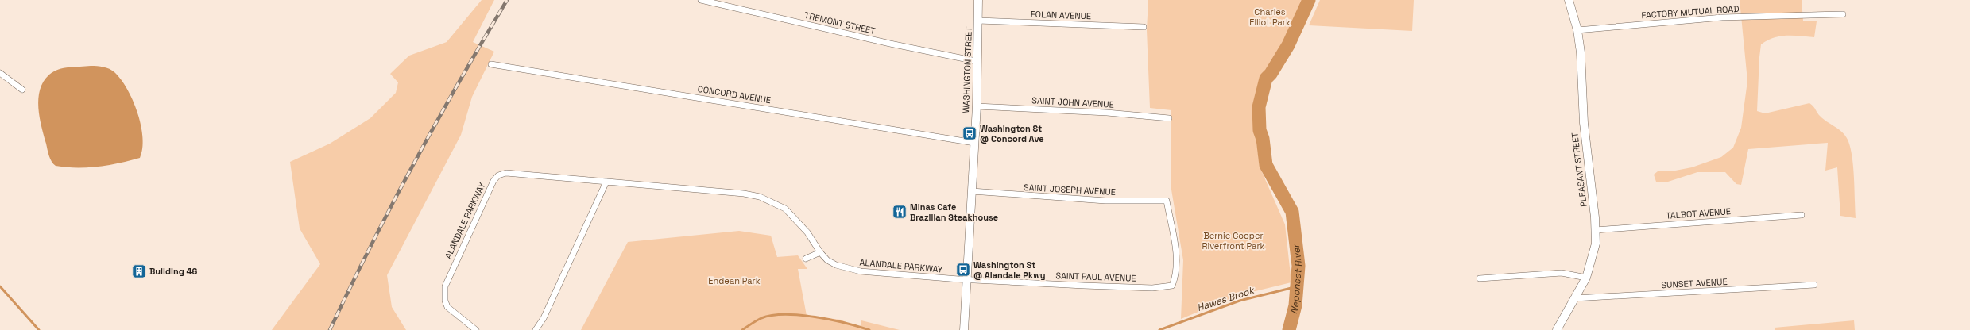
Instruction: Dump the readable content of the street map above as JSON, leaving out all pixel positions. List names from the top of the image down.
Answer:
{
  "streets": {
    "street": [
      "FACTORY MUTUAL ROAD",
      "FOLAN AVENUE",
      "TREMONT STREET",
      "WASHINGTON STREET",
      "CONCORD AVENUE",
      "SAINT JOHN AVENUE",
      "PLEASANT STREET",
      "SAINT JOSEPH AVENUE",
      "TALBOT AVENUE",
      "ALANDALE PARKWAY",
      "SAINT PAUL AVENUE",
      "SUNSET AVENUE"
    ]
  },
  "crossings": [
    ["FACTORY MUTUAL ROAD", "PLEASANT STREET"],
    ["FOLAN AVENUE", "WASHINGTON STREET"],
    ["TREMONT STREET", "WASHINGTON STREET"],
    ["WASHINGTON STREET", "CONCORD AVENUE"],
    ["WASHINGTON STREET", "SAINT JOHN AVENUE"],
    ["WASHINGTON STREET", "SAINT JOSEPH AVENUE"],
    ["WASHINGTON STREET", "ALANDALE PARKWAY"],
    ["WASHINGTON STREET", "SAINT PAUL AVENUE"],
    ["PLEASANT STREET", "TALBOT AVENUE"],
    ["PLEASANT STREET", "SUNSET AVENUE"],
    ["SAINT JOSEPH AVENUE", "SAINT PAUL AVENUE"],
    ["ALANDALE PARKWAY", "SAINT PAUL AVENUE"]
  ],
  "water": ["Neponset River", "Hawes Brook"],
  "parks": ["Charles Elliot Park", "Bernie Cooper Riverfront Park", "Endean Park"],
  "places": {
    "bus stop": ["Washington St @ Concord Ave", "Washington St @ Alandale Pkwy"],
    "restaurant": ["Minas Cafe Brazilian Steakhouse"],
    "building": ["Building 46"]
  }
}
